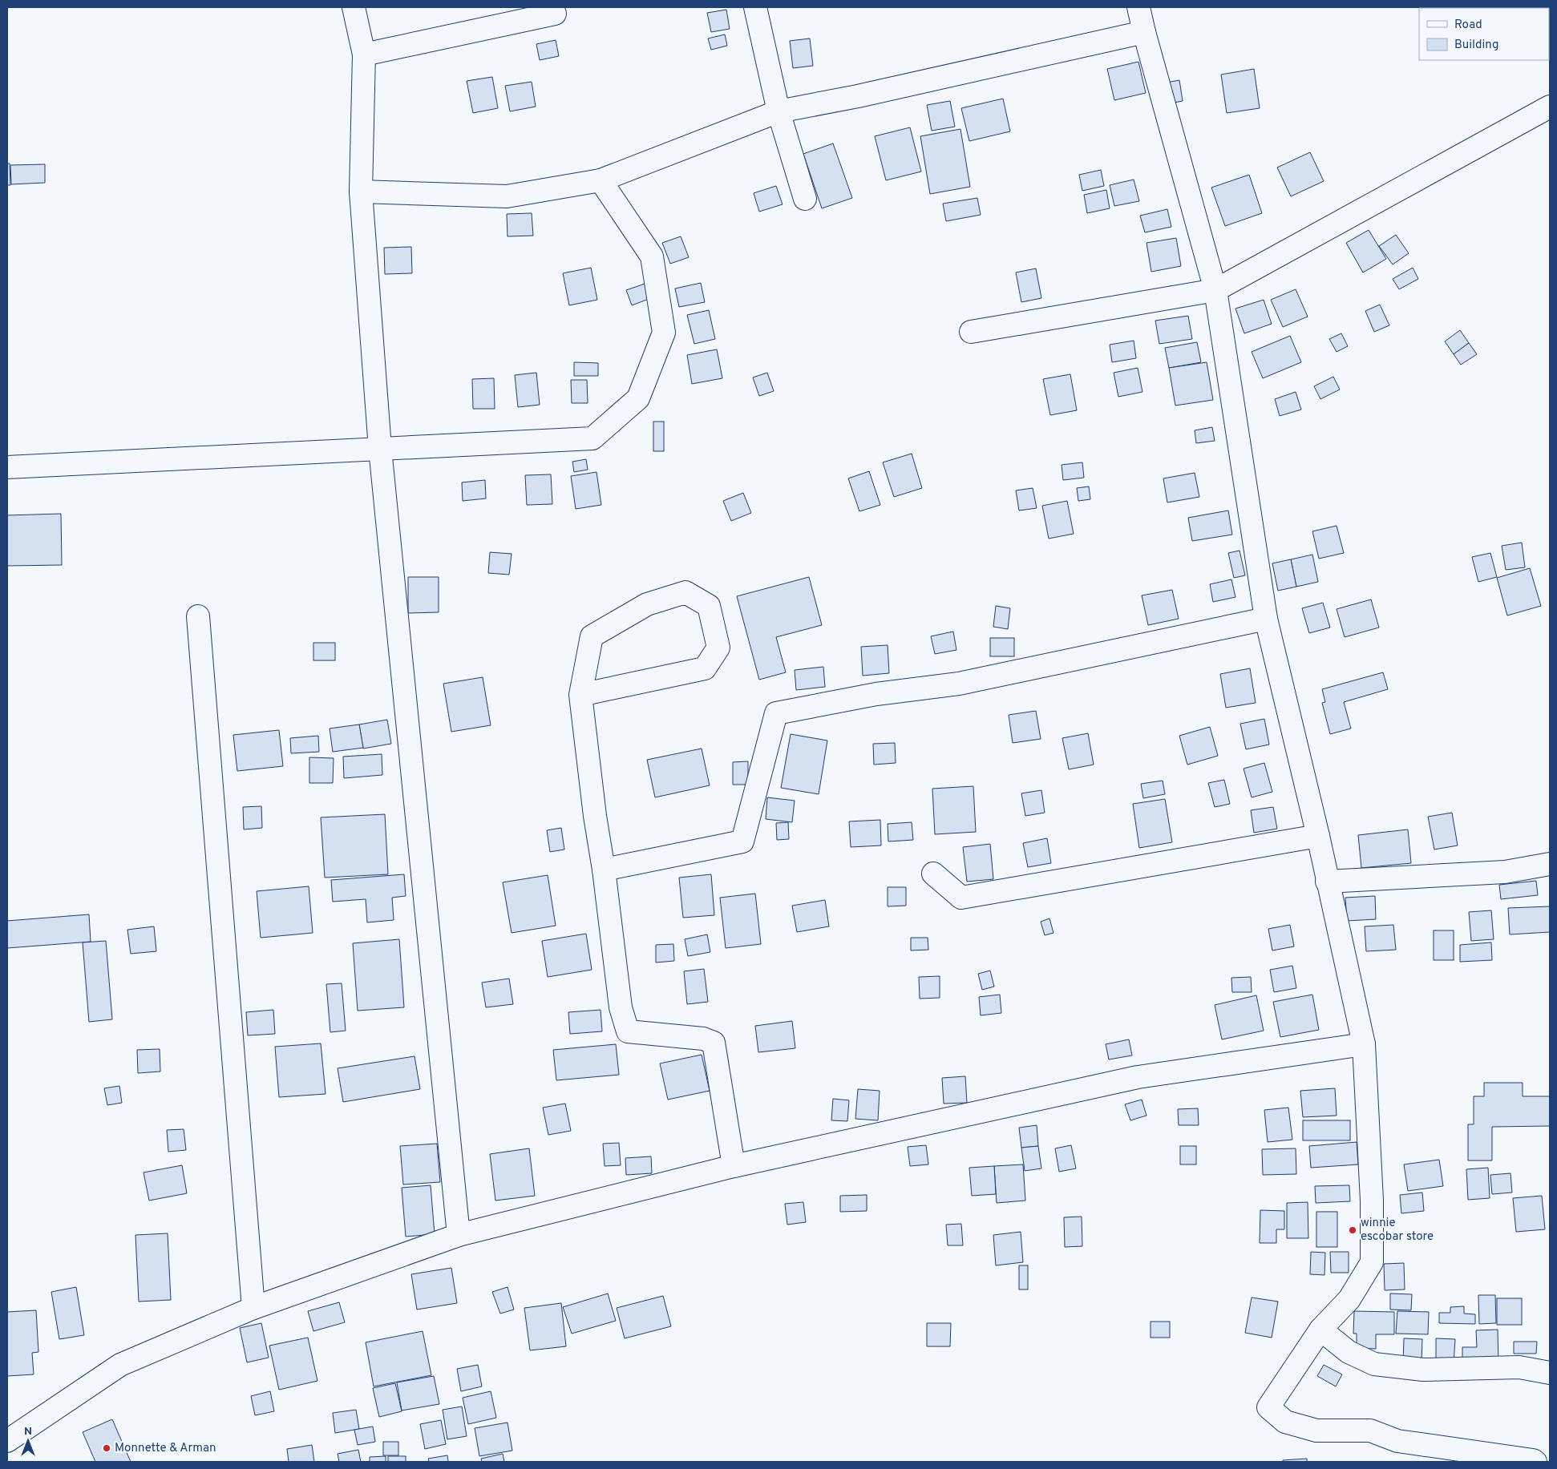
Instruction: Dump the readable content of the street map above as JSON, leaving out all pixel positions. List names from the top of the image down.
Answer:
{
  "places": ["winnie escobar store", "Monnette & Arman"],
  "legend": ["Road", "Building"],
  "north": "top"
}
